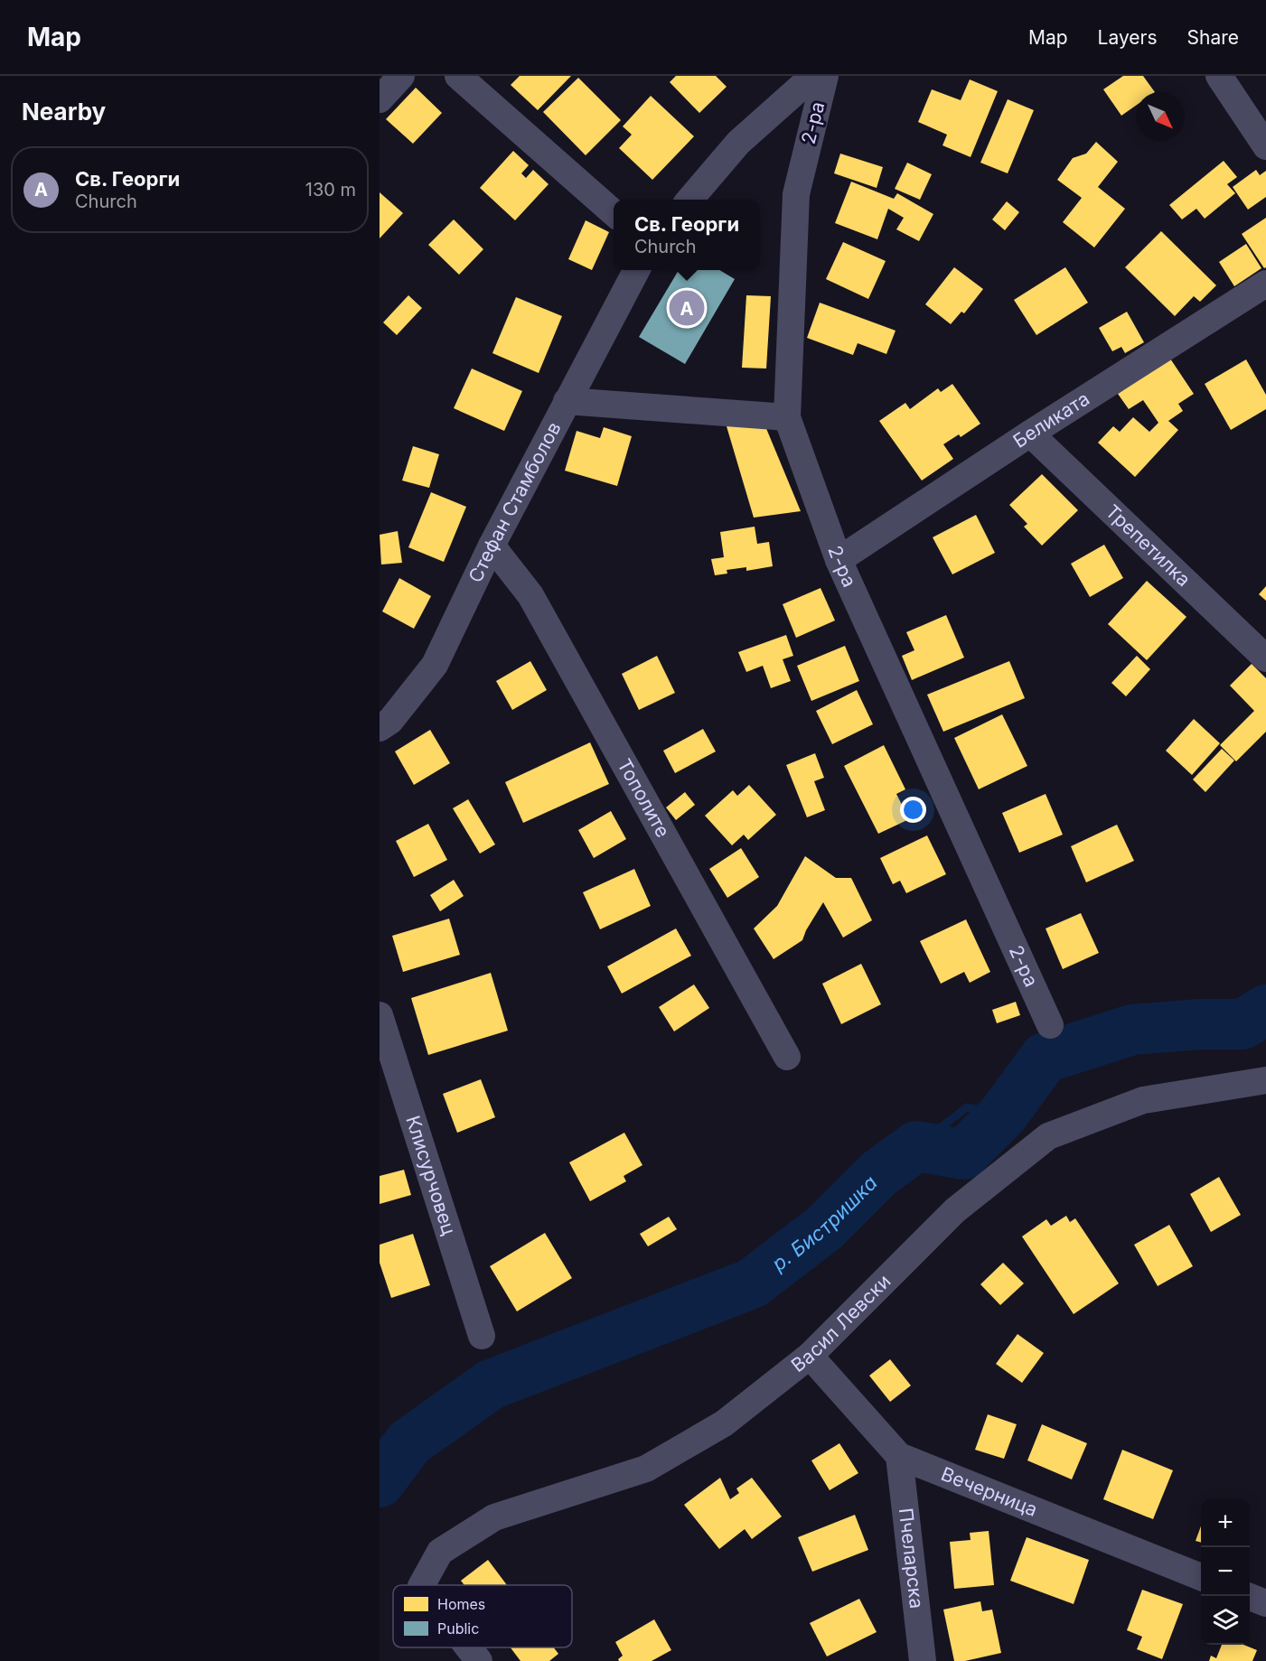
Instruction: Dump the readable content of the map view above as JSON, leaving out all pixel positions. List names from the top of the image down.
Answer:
{
  "streets": {
    "street": [
      "2-ра",
      "Беликата",
      "Стефан Стамболов",
      "Трепетилка",
      "Тополите",
      "Клисурчовец",
      "Васил Левски",
      "Вечерница",
      "Пчеларска"
    ]
  },
  "crossings": [
    ["2-ра", "Беликата"],
    ["Беликата", "Трепетилка"],
    ["Стефан Стамболов", "Тополите"],
    ["Васил Левски", "Вечерница"],
    ["Вечерница", "Пчеларска"]
  ],
  "water": ["р. Бистришка"],
  "legend": ["Homes", "Public"],
  "north": "bottom right",
  "page": {
    "header": "Map",
    "nav": ["Map", "Layers", "Share"],
    "heading": "Nearby",
    "list": [
      {
        "mark": "A",
        "name": "Св. Георги",
        "note": "Church",
        "value": "130 m"
      }
    ],
    "popup": ["Св. Георги", "Church"],
    "pins": "A",
    "map_buttons": ["+", "−"]
  }
}
